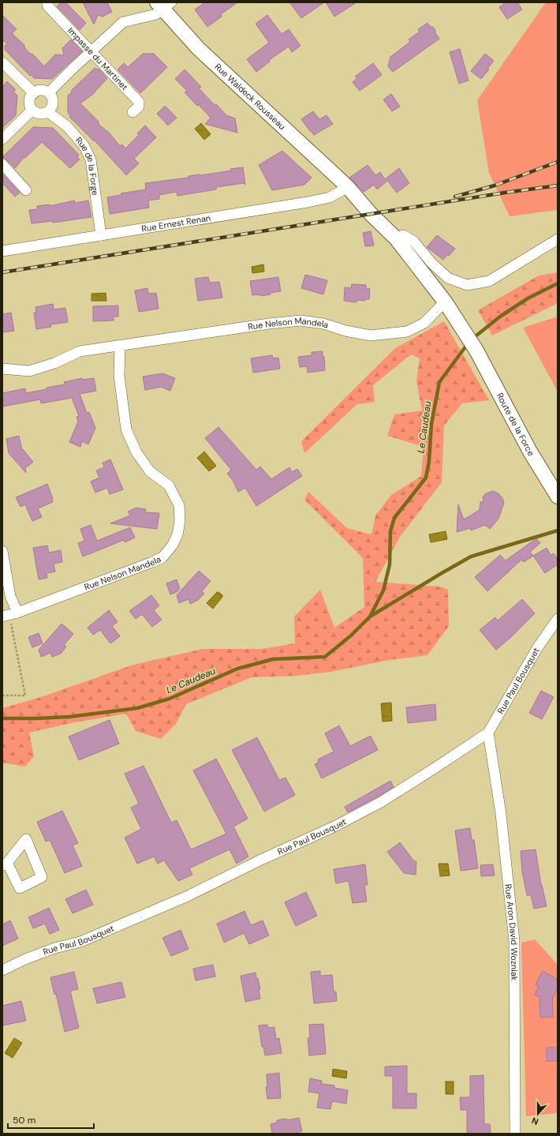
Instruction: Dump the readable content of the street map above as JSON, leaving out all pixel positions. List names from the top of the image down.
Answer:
{
  "streets": {
    "street": [
      "Impasse du Martinet",
      "Rue Waldeck Rousseau",
      "Rue de la Forge",
      "Rue Ernest Renan",
      "Rue Nelson Mandela",
      "Route de la Force",
      "Rue Paul Bousquet",
      "Rue Aron David Wozniak"
    ]
  },
  "crossings": [
    ["Rue Waldeck Rousseau", "Rue Ernest Renan"],
    ["Rue Waldeck Rousseau", "Route de la Force"],
    ["Rue de la Forge", "Rue Ernest Renan"],
    ["Rue Nelson Mandela", "Route de la Force"],
    ["Rue Paul Bousquet", "Rue Aron David Wozniak"]
  ],
  "water": ["Le Caudeau"],
  "scale_bar": "50 m",
  "north": "bottom"
}
